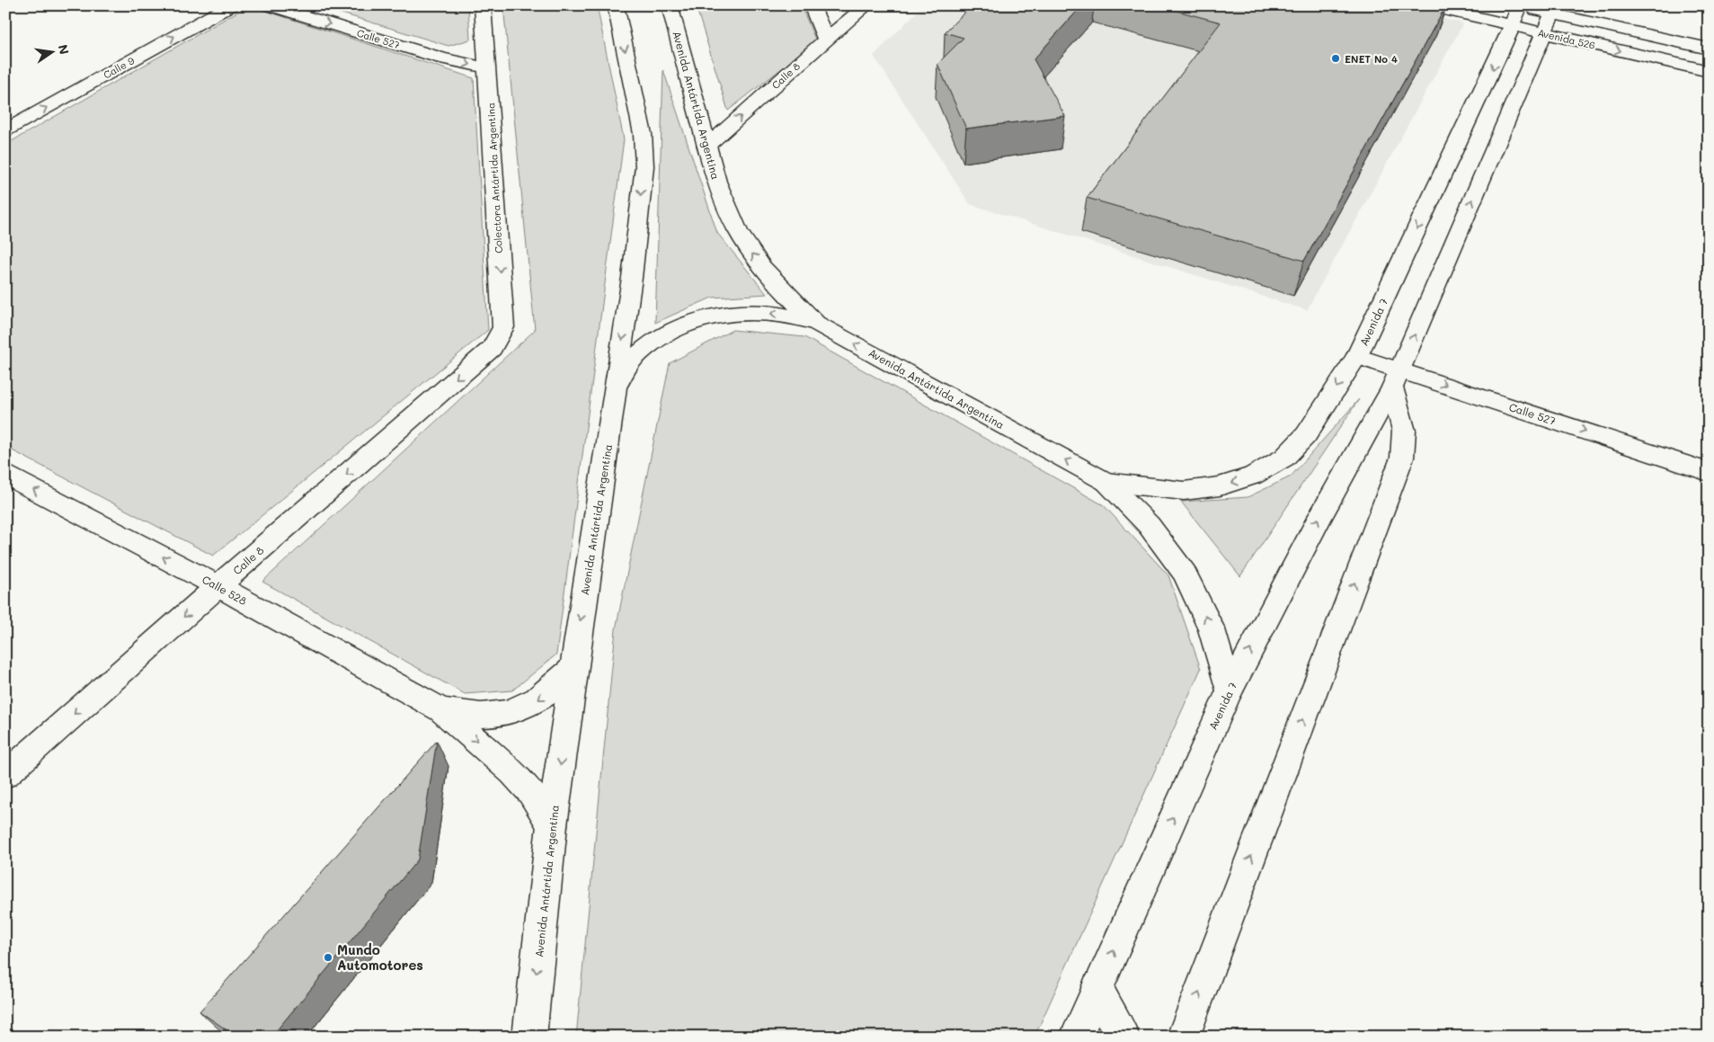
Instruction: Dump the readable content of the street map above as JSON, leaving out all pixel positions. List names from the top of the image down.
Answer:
{
  "streets": {
    "main road": [
      "Calle 527",
      "Avenida 526",
      "Calle 9",
      "Calle 8",
      "Avenida Antártida Argentina",
      "Colectora Antártida Argentina",
      "Avenida 7",
      "Calle 528"
    ]
  },
  "crossings": [
    ["Calle 527", "Colectora Antártida Argentina"],
    ["Calle 527", "Avenida 7"],
    ["Avenida 526", "Avenida 7"],
    ["Calle 8", "Avenida Antártida Argentina"],
    ["Calle 8", "Colectora Antártida Argentina"],
    ["Calle 8", "Calle 528"],
    ["Avenida Antártida Argentina", "Avenida 7"],
    ["Avenida Antártida Argentina", "Calle 528"]
  ],
  "one_way": ["Calle 527", "Calle 9", "Colectora Antártida Argentina"],
  "places": ["ENET No 4", "Mundo Automotores"],
  "north": "right"
}
